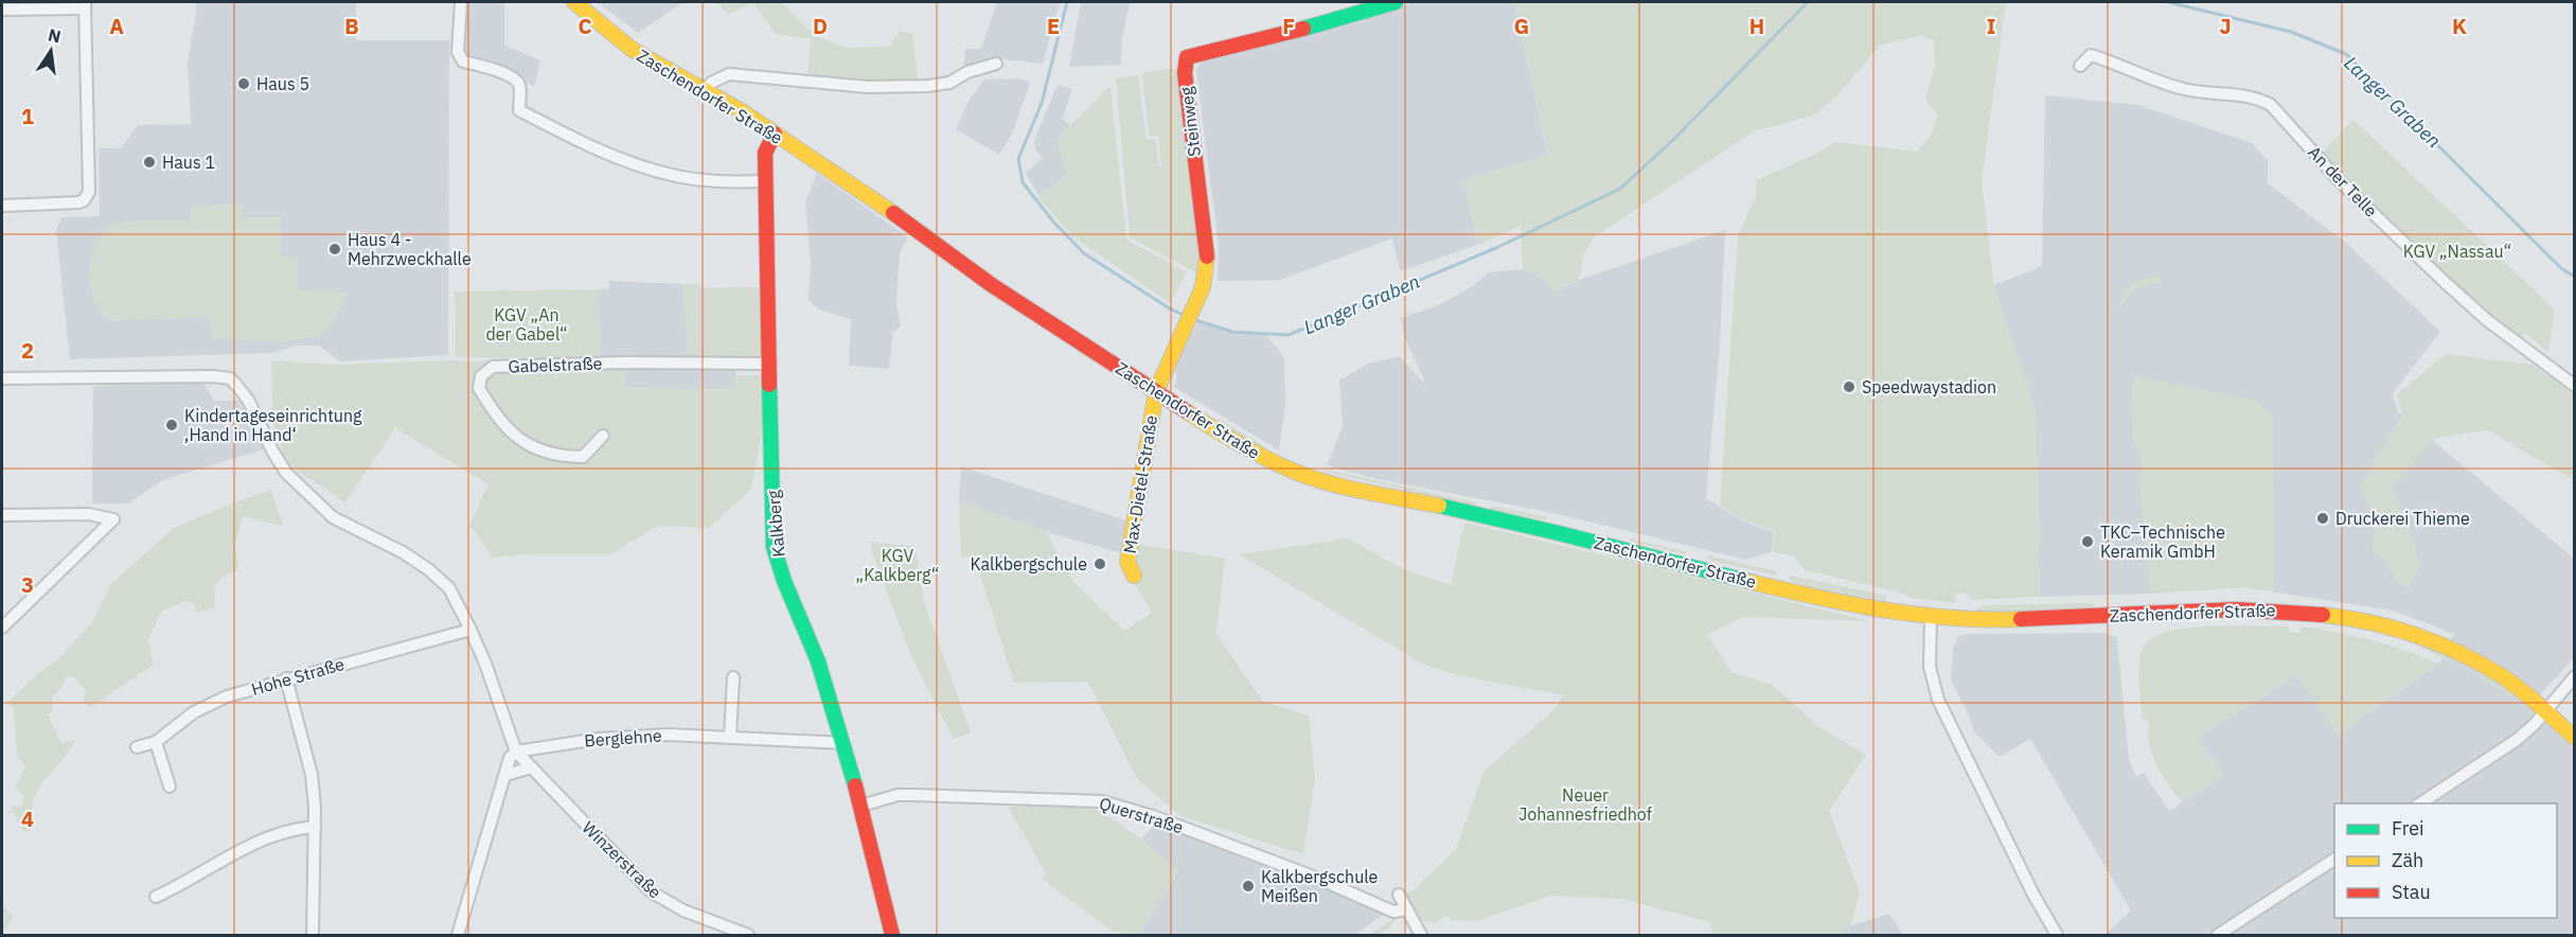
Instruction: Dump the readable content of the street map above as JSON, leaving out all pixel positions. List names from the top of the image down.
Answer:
{
  "streets": {
    "street": [
      "Zaschendorfer Straße",
      "Steinweg",
      "An der Telle",
      "Gabelstraße",
      "Max-Dietel-Straße",
      "Kalkberg",
      "Hohe Straße",
      "Berglehne",
      "Querstraße",
      "Winzerstraße"
    ]
  },
  "crossings": [
    ["Zaschendorfer Straße", "Steinweg"],
    ["Zaschendorfer Straße", "Max-Dietel-Straße"],
    ["Zaschendorfer Straße", "Kalkberg"],
    ["Steinweg", "Max-Dietel-Straße"],
    ["Gabelstraße", "Kalkberg"],
    ["Kalkberg", "Berglehne"],
    ["Kalkberg", "Querstraße"],
    ["Berglehne", "Winzerstraße"]
  ],
  "water": ["Langer Graben"],
  "parks": [
    "KGV „Nassau“",
    "KGV „An der Gabel“",
    "KGV „Kalkberg“",
    "Neuer Johannesfriedhof"
  ],
  "places": [
    "Haus 5",
    "Haus 1",
    "Haus 4 - Mehrzweckhalle",
    "Speedwaystadion",
    "Kindertageseinrichtung ‚Hand in Hand‘",
    "Druckerei Thieme",
    "TKC–Technische Keramik GmbH",
    "Kalkbergschule",
    "Kalkbergschule Meißen"
  ],
  "legend": ["Frei", "Zäh", "Stau"],
  "north": "top",
  "grid": {
    "columns": [
      "A",
      "B",
      "C",
      "D",
      "E",
      "F",
      "G",
      "H",
      "I",
      "J",
      "K"
    ],
    "rows": [
      "1",
      "2",
      "3",
      "4"
    ]
  }
}
